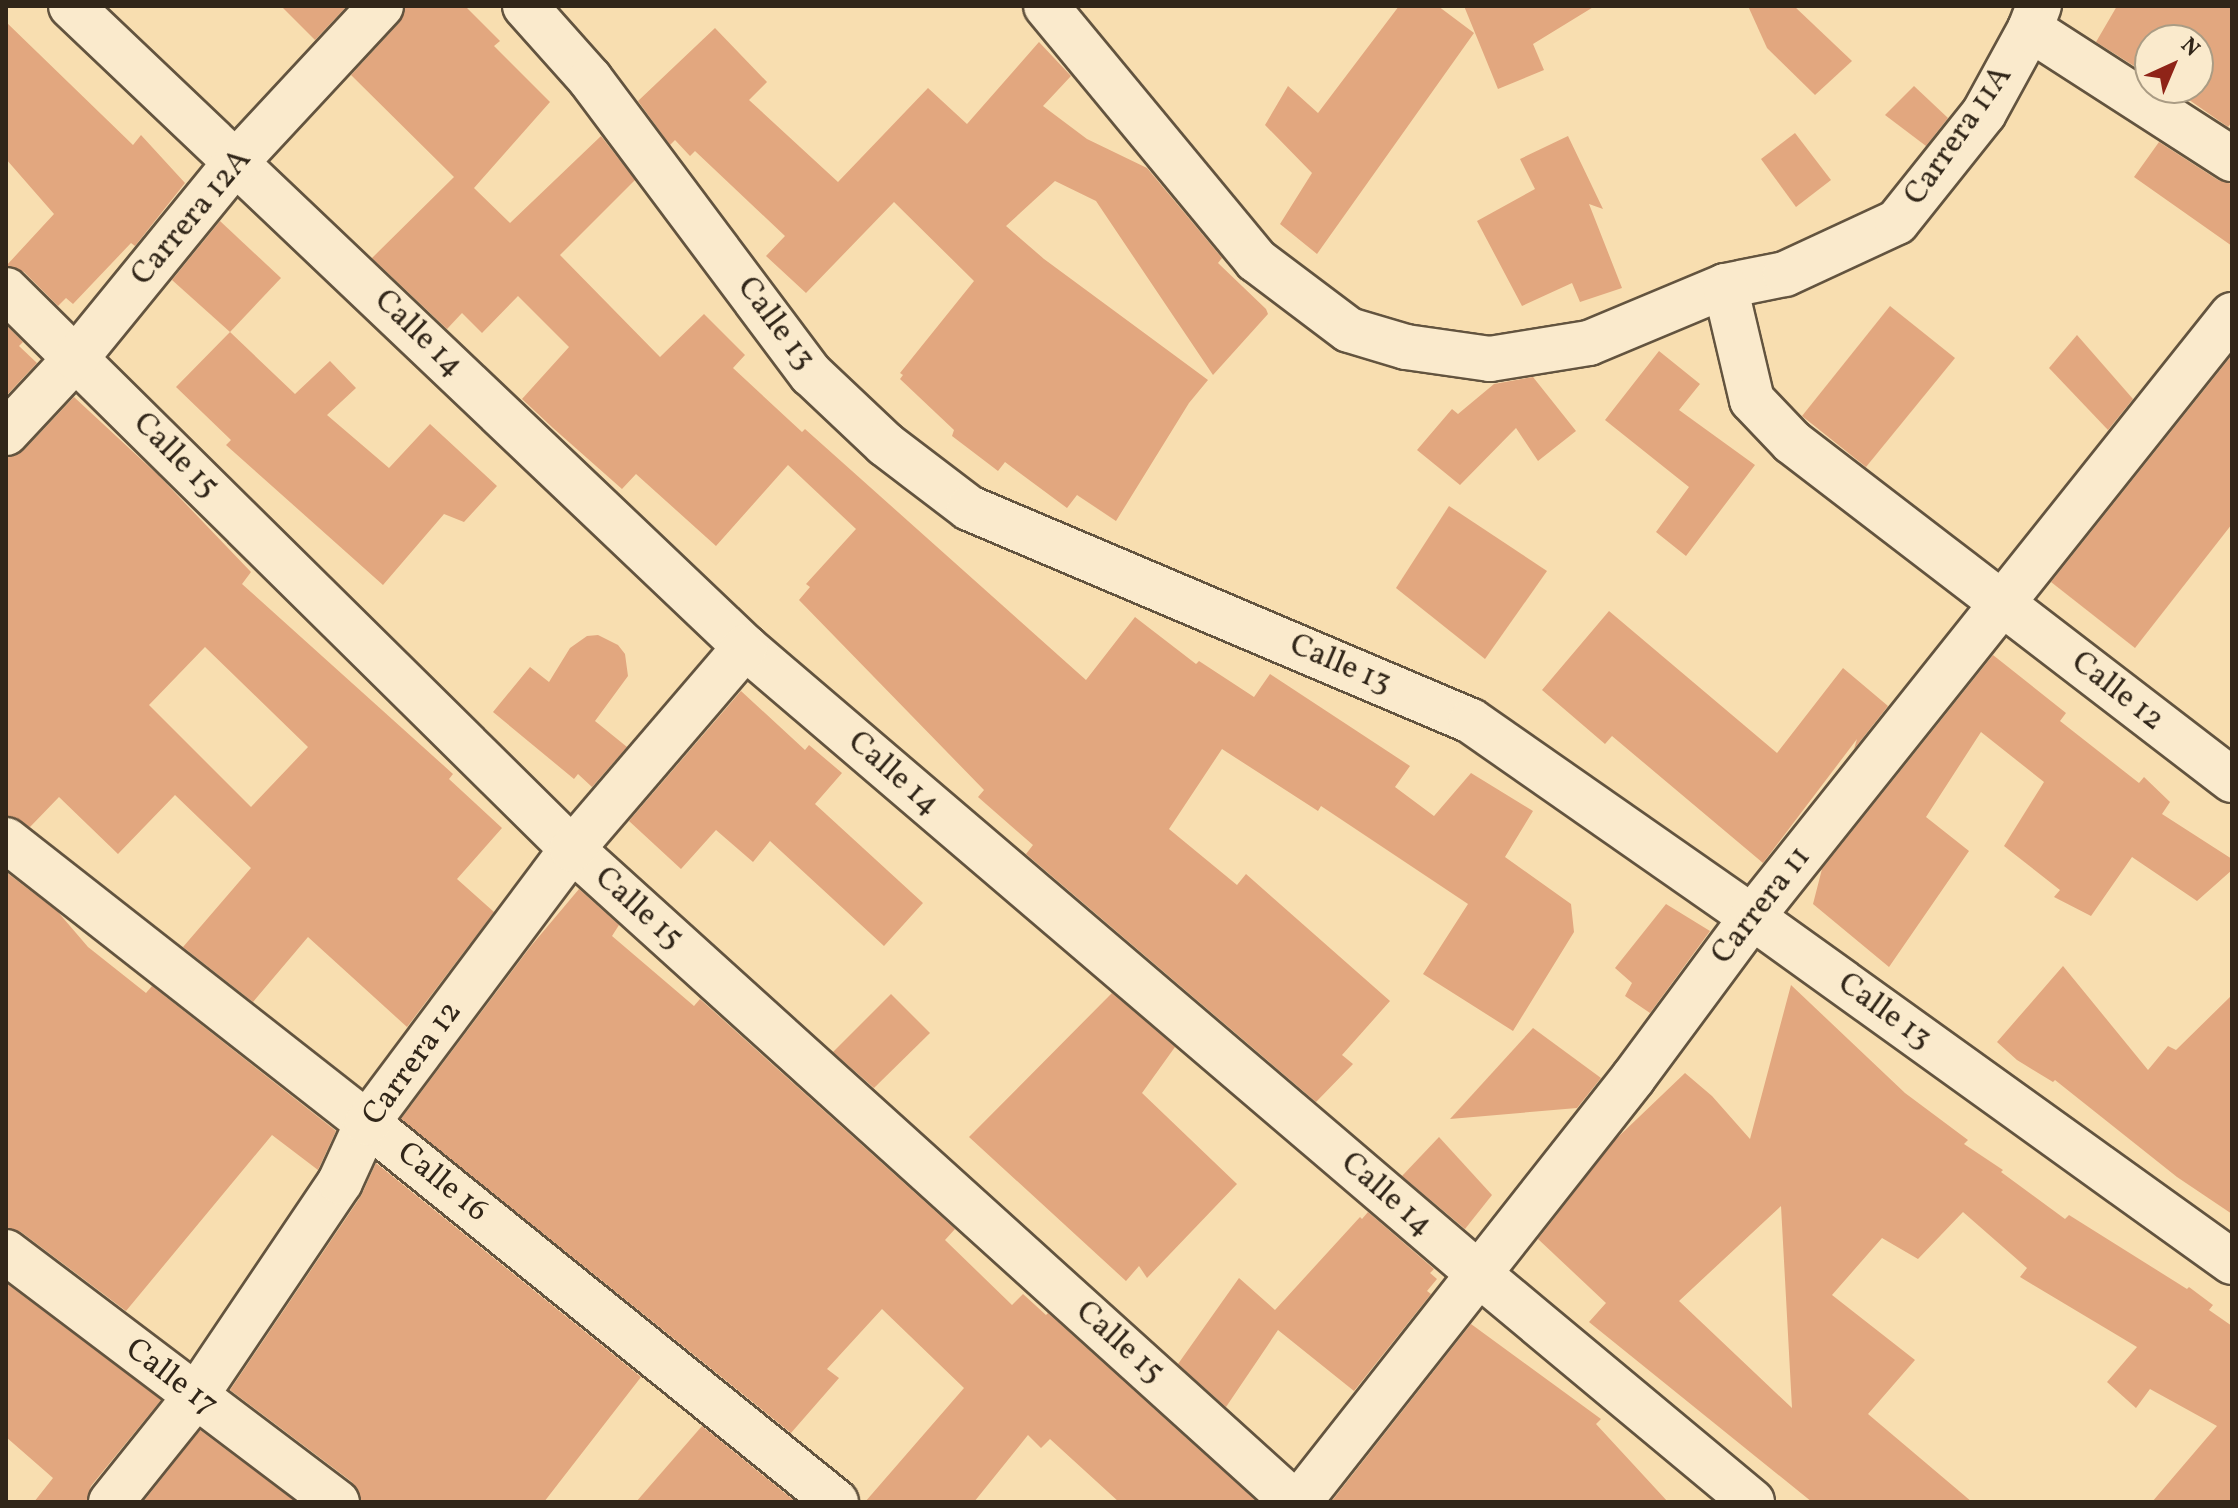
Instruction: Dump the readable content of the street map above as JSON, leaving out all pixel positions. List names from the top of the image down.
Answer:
{
  "streets": {
    "street": [
      "Carrera 11A",
      "Carrera 12A",
      "Calle 13",
      "Calle 14",
      "Calle 15",
      "Calle 12",
      "Carrera 11",
      "Carrera 12",
      "Calle 16",
      "Calle 17"
    ]
  },
  "crossings": [
    ["Carrera 11A", "Calle 12"],
    ["Carrera 12A", "Calle 14"],
    ["Carrera 12A", "Calle 15"],
    ["Calle 13", "Carrera 11"],
    ["Calle 14", "Carrera 11"],
    ["Calle 14", "Carrera 12"],
    ["Calle 15", "Carrera 11"],
    ["Calle 15", "Carrera 12"],
    ["Calle 12", "Carrera 11"],
    ["Carrera 12", "Calle 16"],
    ["Carrera 12", "Calle 17"]
  ],
  "north": "top right"
}
